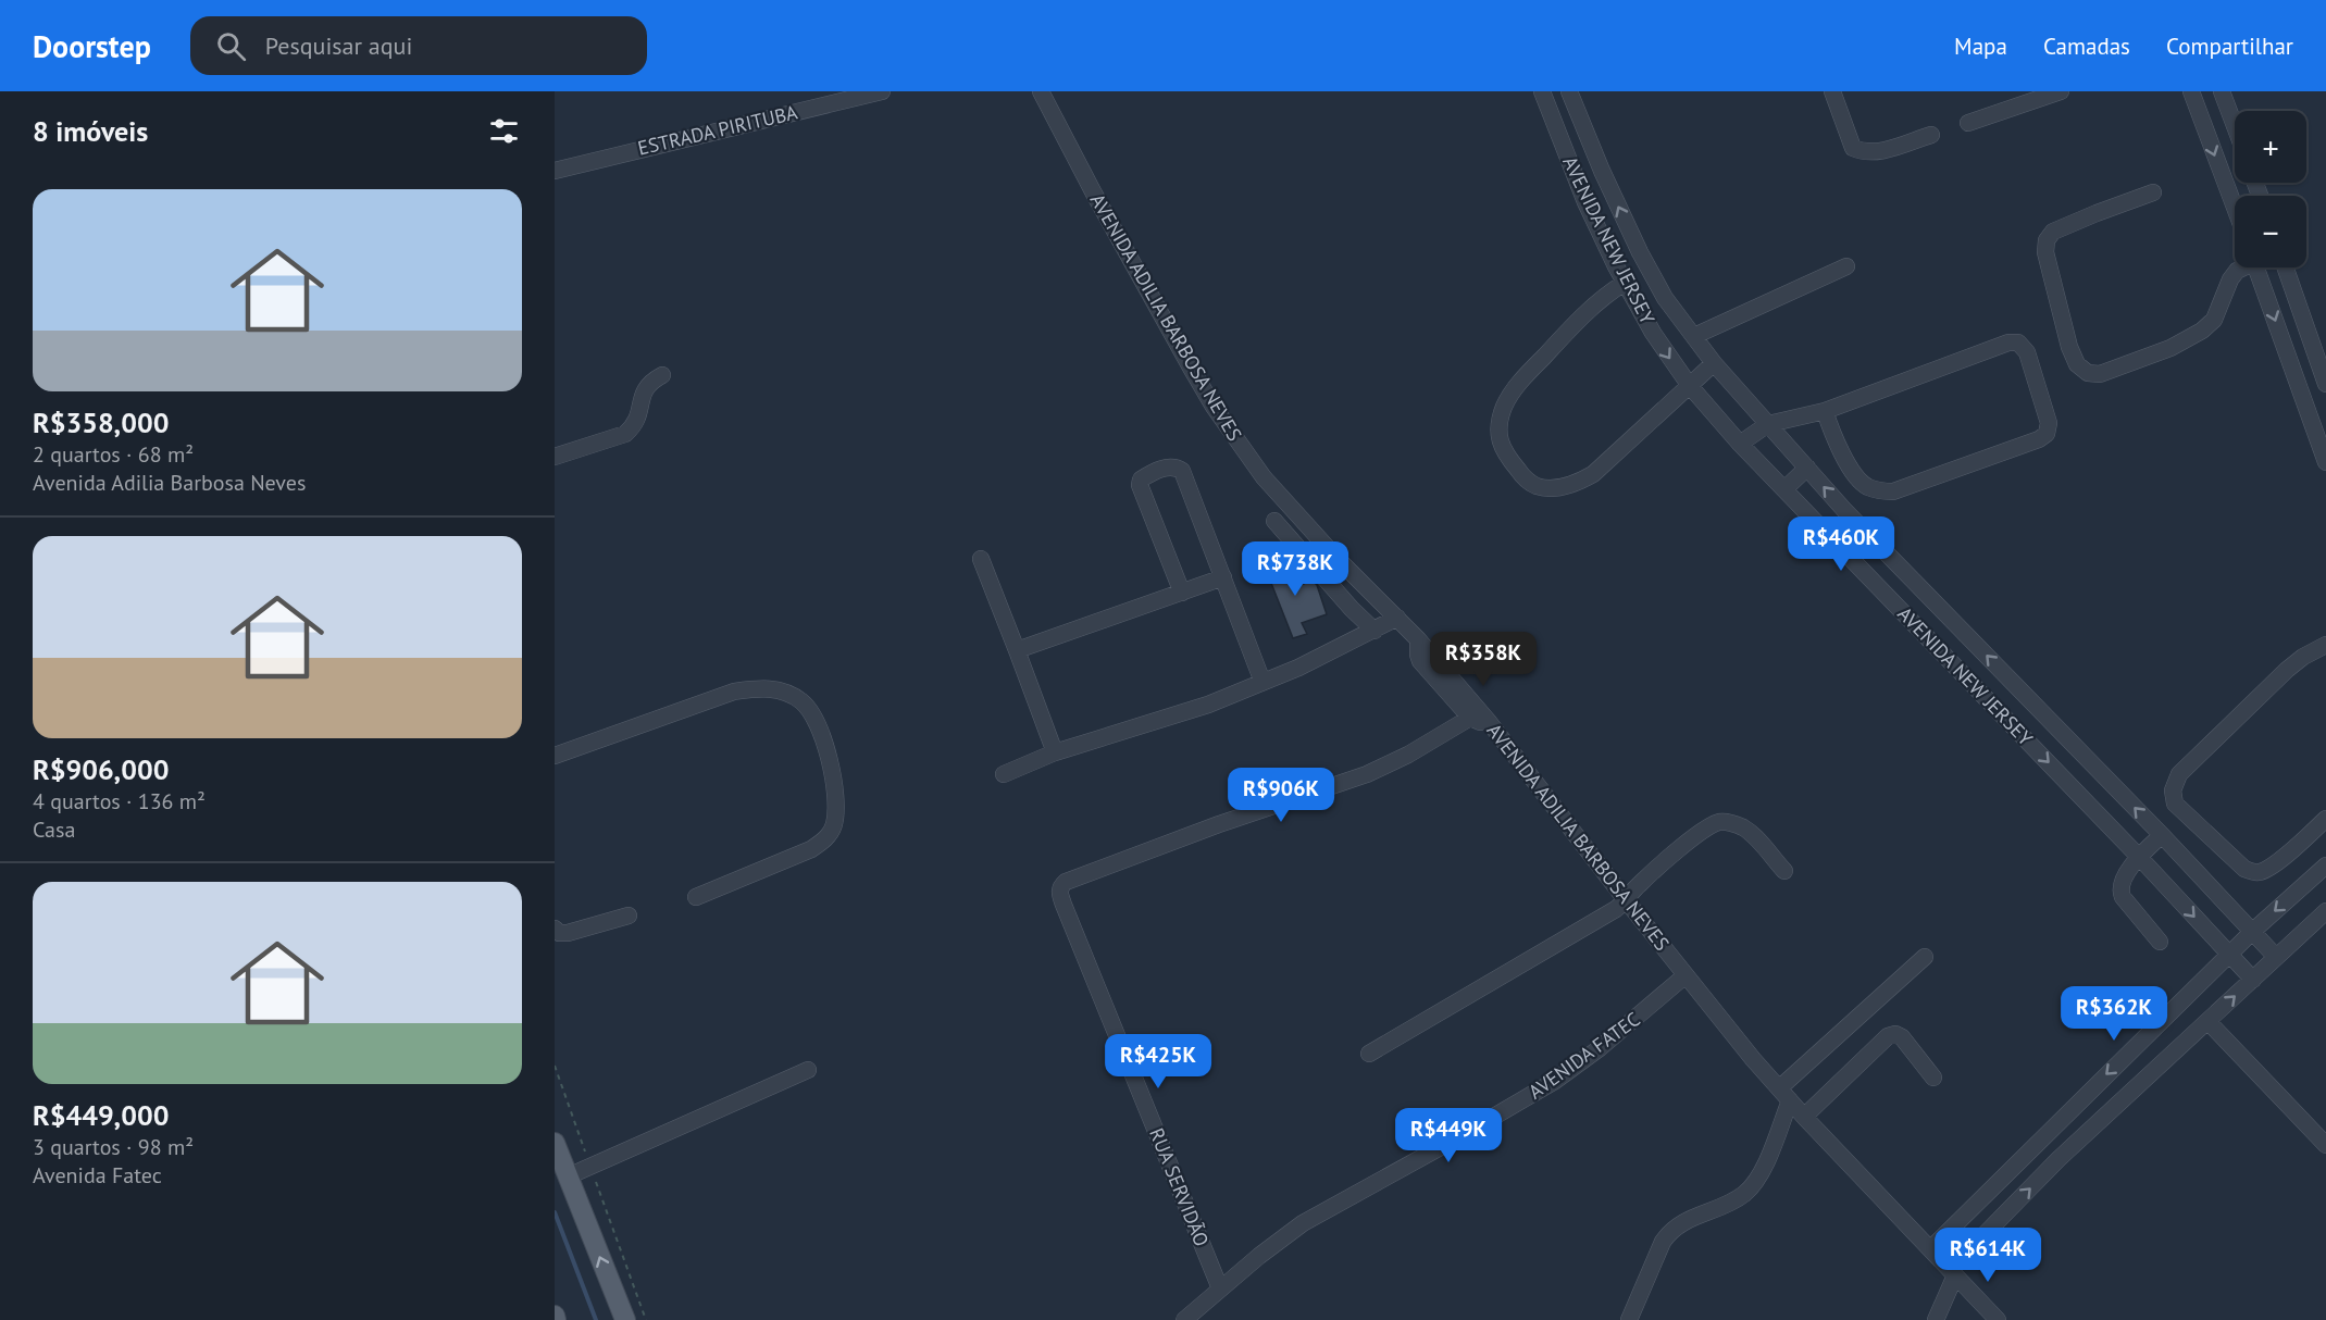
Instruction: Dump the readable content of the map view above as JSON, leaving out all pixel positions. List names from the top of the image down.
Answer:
{
  "streets": {
    "street": [
      "ESTRADA PIRITUBA",
      "AVENIDA NEW JERSEY",
      "AVENIDA ADILIA BARBOSA NEVES",
      "AVENIDA FATEC",
      "RUA SERVIDÃO"
    ]
  },
  "crossings": [
    ["AVENIDA ADILIA BARBOSA NEVES", "AVENIDA FATEC"],
    ["AVENIDA FATEC", "RUA SERVIDÃO"]
  ],
  "page": {
    "header": "Doorstep",
    "search": "Pesquisar aqui",
    "nav": ["Mapa", "Camadas", "Compartilhar"],
    "heading": "8 imóveis",
    "map_buttons": ["+", "−"],
    "list": [
      {
        "name": "R$358,000",
        "note": "2 quartos · 68 m² · Avenida Adilia Barbosa Neves"
      },
      {
        "name": "R$906,000",
        "note": "4 quartos · 136 m² · Casa"
      },
      {
        "name": "R$449,000",
        "note": "3 quartos · 98 m² · Avenida Fatec"
      }
    ],
    "price": [
      "R$460K",
      "R$738K",
      "R$358K",
      "R$906K",
      "R$362K",
      "R$425K",
      "R$449K",
      "R$614K"
    ]
  }
}
